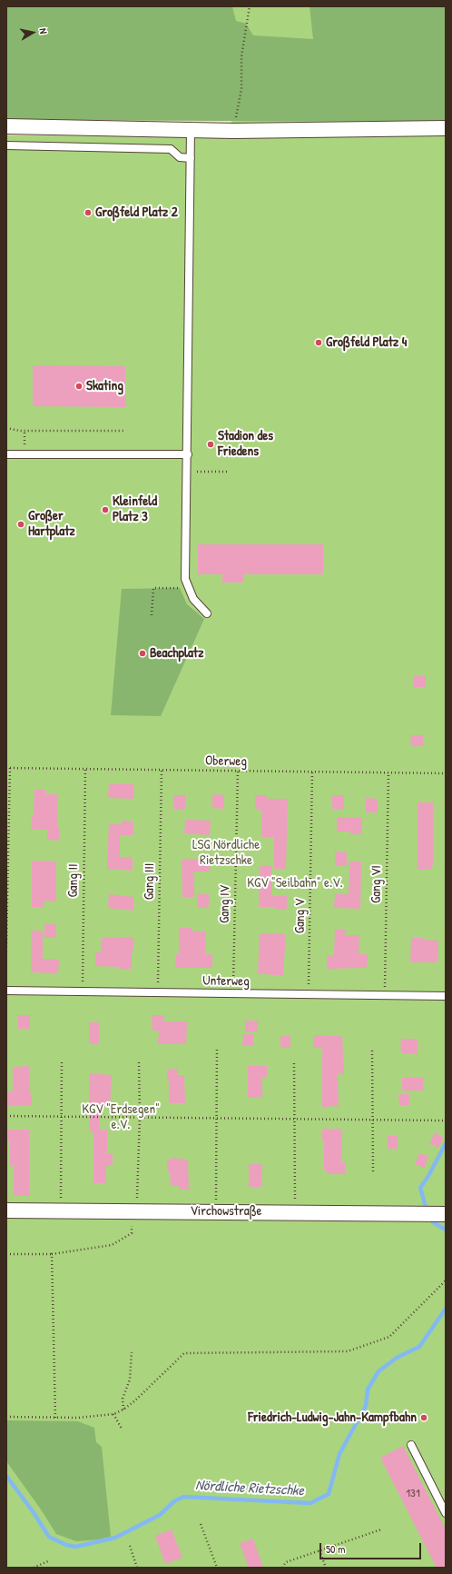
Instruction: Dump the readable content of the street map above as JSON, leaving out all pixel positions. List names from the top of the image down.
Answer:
{
  "streets": {
    "street": ["Virchowstraße"],
    "lane": ["Unterweg"],
    "path": [
      "Oberweg",
      "Gang II",
      "Gang III",
      "Gang VI",
      "Gang IV",
      "Gang V"
    ]
  },
  "crossings": [
    ["Oberweg", "Gang II"],
    ["Oberweg", "Gang III"],
    ["Oberweg", "Gang VI"],
    ["Oberweg", "Gang IV"],
    ["Oberweg", "Gang V"],
    ["Gang II", "Unterweg"],
    ["Gang III", "Unterweg"],
    ["Gang VI", "Unterweg"],
    ["Gang IV", "Unterweg"],
    ["Gang V", "Unterweg"]
  ],
  "water": ["Nördliche Rietzschke"],
  "parks": ["LSG Nördliche Rietzschke", "KGV \"Seilbahn\" e.V.", "KGV \"Erdsegen\" e.V."],
  "places": [
    "Großfeld Platz 2",
    "Großfeld Platz 4",
    "Skating",
    "Stadion des Friedens",
    "Kleinfeld Platz 3",
    "Großer Hartplatz",
    "Beachplatz",
    "Friedrich-Ludwig-Jahn-Kampfbahn"
  ],
  "house_numbers": ["131"],
  "scale_bar": "50 m",
  "north": "right"
}
